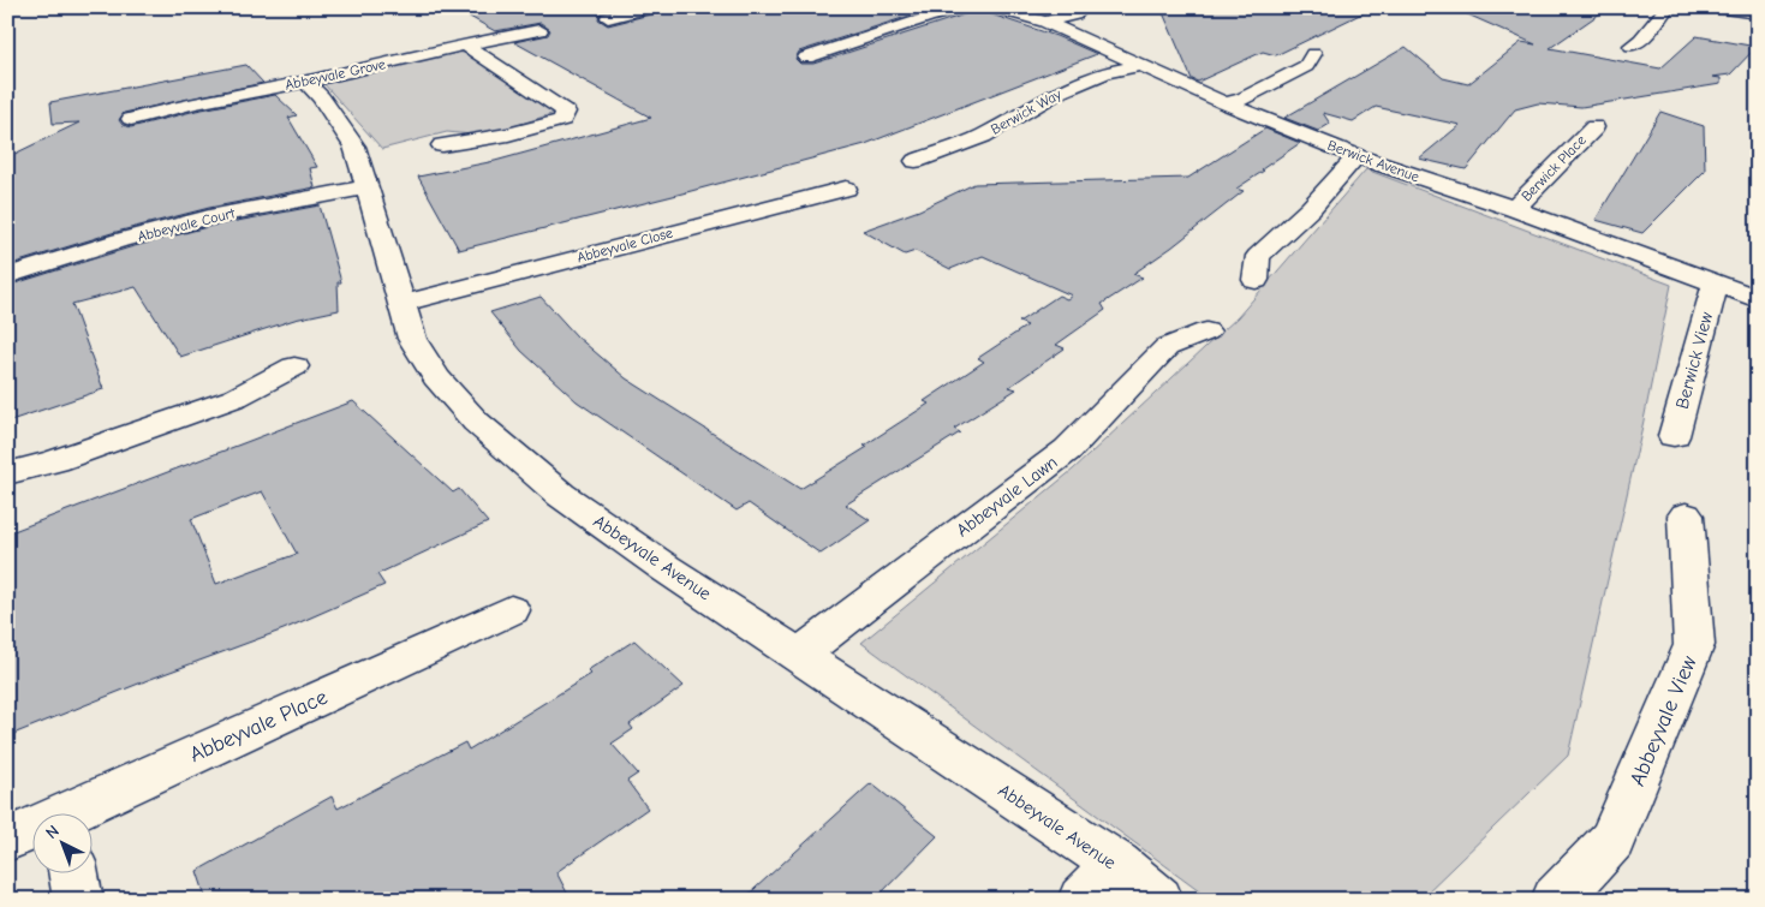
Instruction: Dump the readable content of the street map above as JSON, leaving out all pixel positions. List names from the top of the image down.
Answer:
{
  "streets": {
    "street": [
      "Abbeyvale Grove",
      "Berwick Way",
      "Berwick Avenue",
      "Berwick Place",
      "Abbeyvale Court",
      "Abbeyvale Close",
      "Berwick View",
      "Abbeyvale Lawn",
      "Abbeyvale Avenue",
      "Abbeyvale View",
      "Abbeyvale Place"
    ]
  },
  "crossings": [
    ["Abbeyvale Grove", "Abbeyvale Avenue"],
    ["Berwick Way", "Berwick Avenue"],
    ["Berwick Avenue", "Berwick Place"],
    ["Berwick Avenue", "Berwick View"],
    ["Abbeyvale Court", "Abbeyvale Avenue"],
    ["Abbeyvale Close", "Abbeyvale Avenue"],
    ["Abbeyvale Lawn", "Abbeyvale Avenue"]
  ],
  "north": "top left"
}
